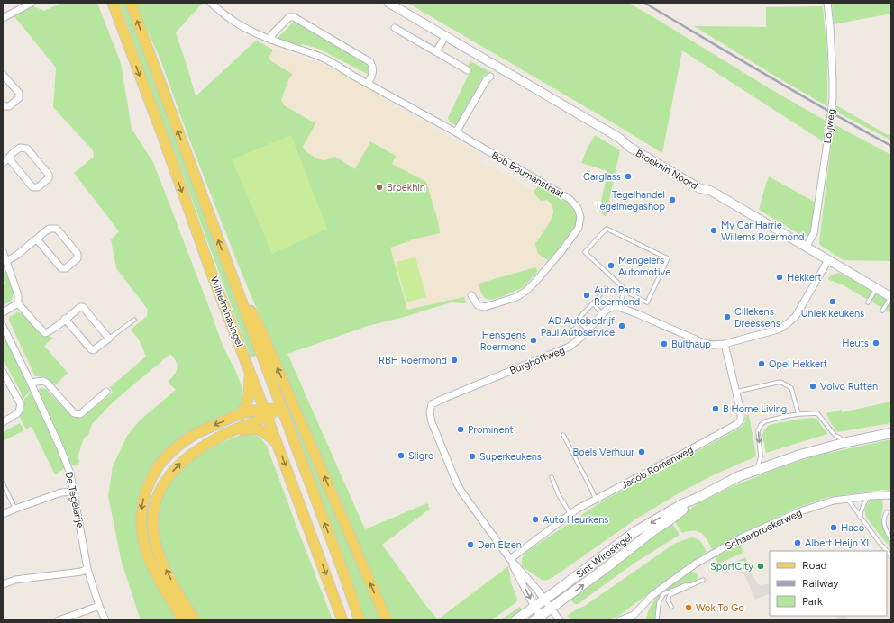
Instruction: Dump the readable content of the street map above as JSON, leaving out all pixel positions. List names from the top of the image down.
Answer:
{
  "streets": {
    "main road": ["Wilhelminasingel", "Sint Wirosingel"],
    "street": [
      "Loijweg",
      "Broekhin Noord",
      "Bob Boumanstraat",
      "Burghoffweg",
      "Jacob Romenweg",
      "De Tegelarije",
      "Schaarbroekerweg"
    ]
  },
  "crossings": [
    ["Loijweg", "Broekhin Noord"],
    ["Burghoffweg", "Jacob Romenweg"],
    ["Burghoffweg", "Sint Wirosingel"]
  ],
  "places": [
    "Carglass",
    "Broekhin",
    "Tegelhandel Tegelmegashop",
    "My Car Harrie Willems Roermond",
    "Mengelers Automotive",
    "Hekkert",
    "Auto Parts Roermond",
    "Uniek keukens",
    "Cillekens Dreessens",
    "AD Autobedrijf Paul Autoservice",
    "Hensgens Roermond",
    "Heuts",
    "Bulthaup",
    "RBH Roermond",
    "Opel Hekkert",
    "Volvo Rutten",
    "B Home Living",
    "Prominent",
    "Boels Verhuur",
    "Sligro",
    "Superkeukens",
    "Auto Heurkens",
    "Haco",
    "Albert Heijn XL",
    "Den Elzen",
    "SportCity",
    "Wok To Go"
  ],
  "legend": ["Road", "Railway", "Park"]
}
